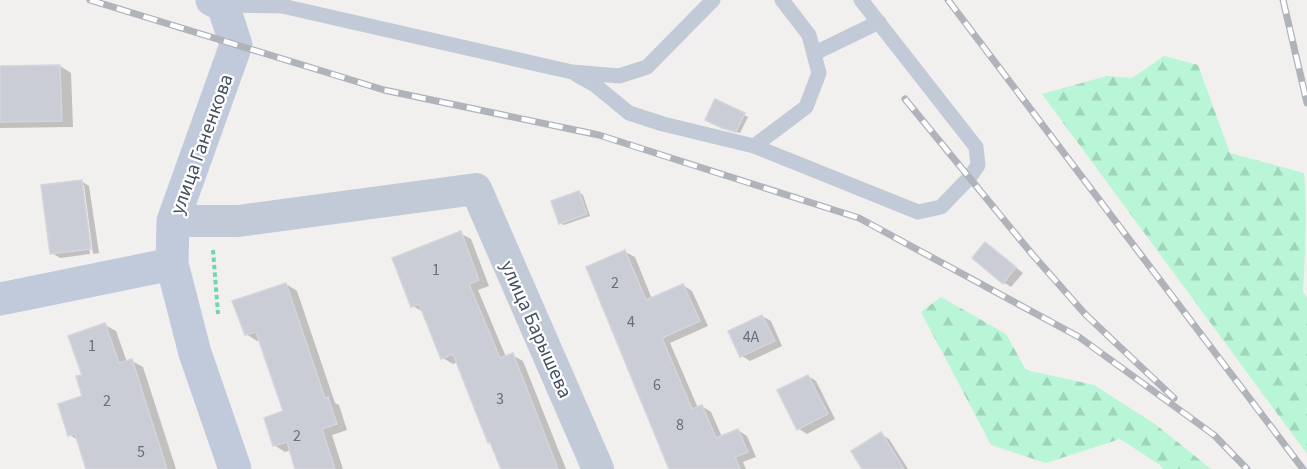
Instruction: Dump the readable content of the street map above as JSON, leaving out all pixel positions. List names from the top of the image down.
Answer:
{
  "streets": {
    "street": ["улица Ганенкова", "улица Барышева"]
  },
  "crossings": [
    ["улица Ганенкова", "улица Барышева"]
  ],
  "house_numbers": [
    "1",
    "2",
    "4",
    "4А",
    "1",
    "6",
    "3",
    "2",
    "8",
    "2",
    "5"
  ]
}
